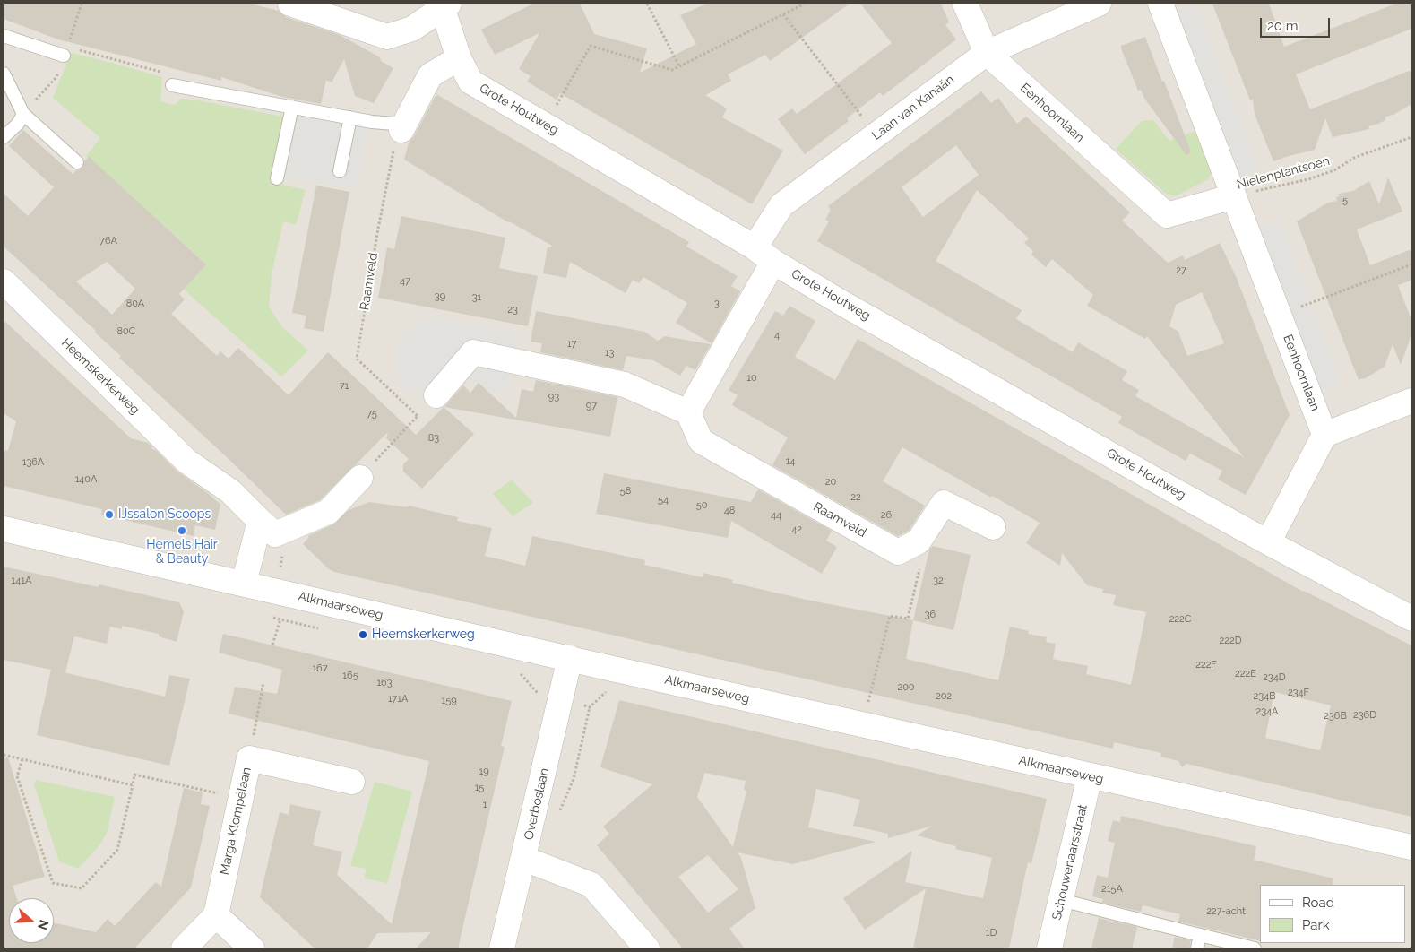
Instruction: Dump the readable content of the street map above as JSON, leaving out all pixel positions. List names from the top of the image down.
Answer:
{
  "streets": {
    "street": [
      "Laan van Kanaän",
      "Grote Houtweg",
      "Eenhoornlaan",
      "Raamveld",
      "Heemskerkerweg",
      "Alkmaarseweg",
      "Overboslaan",
      "Marga Klompélaan",
      "Schouwenaarsstraat"
    ],
    "path": ["Nielenplantsoen"]
  },
  "crossings": [
    ["Laan van Kanaän", "Grote Houtweg"],
    ["Laan van Kanaän", "Eenhoornlaan"],
    ["Eenhoornlaan", "Nielenplantsoen"],
    ["Alkmaarseweg", "Overboslaan"],
    ["Alkmaarseweg", "Schouwenaarsstraat"]
  ],
  "places": ["IJssalon Scoops", "Hemels Hair & Beauty", "Heemskerkerweg"],
  "house_numbers": [
    "5",
    "76A",
    "27",
    "47",
    "39",
    "31",
    "80A",
    "3",
    "23",
    "80C",
    "4",
    "17",
    "13",
    "10",
    "71",
    "93",
    "97",
    "75",
    "83",
    "14",
    "136A",
    "140A",
    "20",
    "58",
    "22",
    "54",
    "50",
    "48",
    "44",
    "26",
    "42",
    "141A",
    "32",
    "36",
    "222C",
    "222D",
    "222F",
    "167",
    "222E",
    "165",
    "234D",
    "163",
    "200",
    "234F",
    "202",
    "234B",
    "171A",
    "159",
    "234A",
    "236D",
    "236B",
    "19",
    "15",
    "1",
    "215A",
    "227-acht",
    "1D"
  ],
  "legend": ["Road", "Park"],
  "scale_bar": "20 m",
  "north": "right"
}
